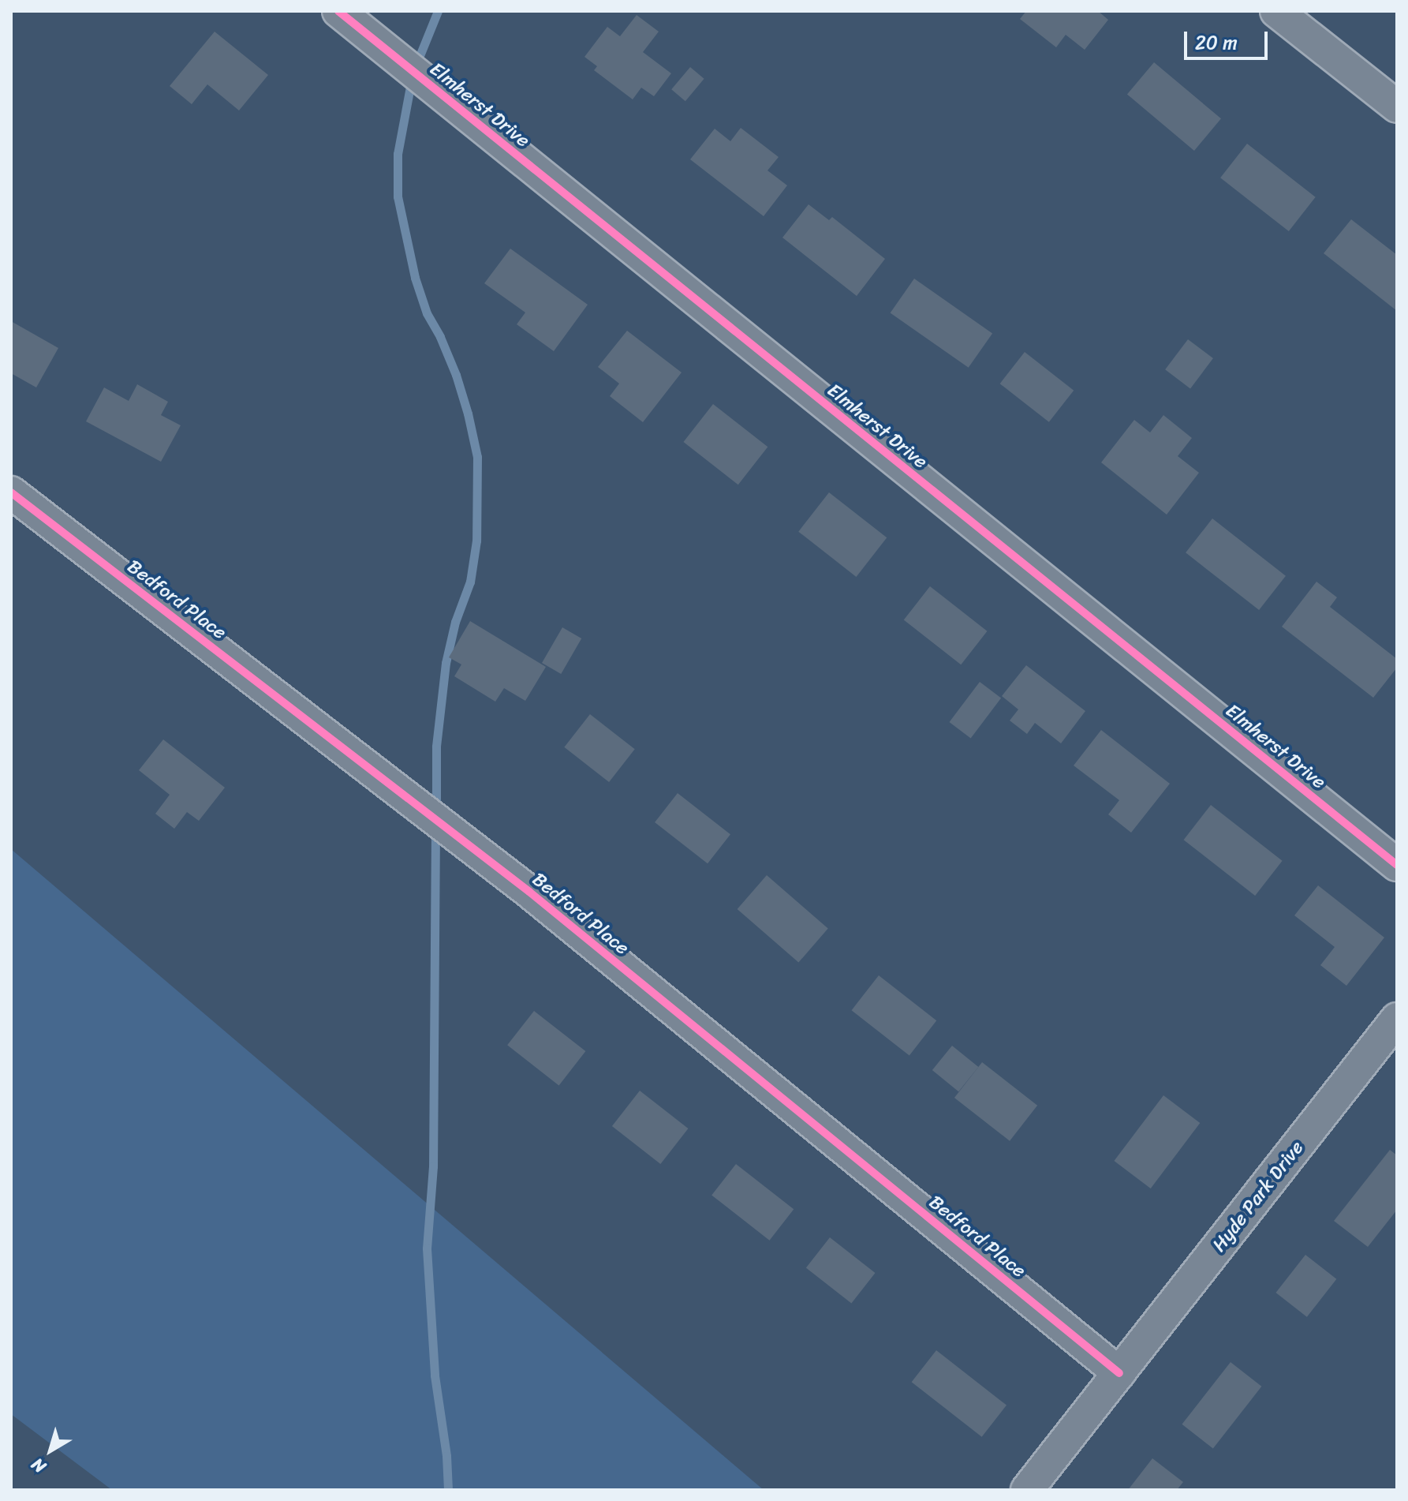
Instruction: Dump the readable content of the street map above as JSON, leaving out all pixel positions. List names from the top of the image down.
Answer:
{
  "streets": {
    "street": ["Elmherst Drive", "Bedford Place", "Hyde Park Drive"]
  },
  "crossings": [
    ["Bedford Place", "Hyde Park Drive"]
  ],
  "scale_bar": "20 m",
  "north": "bottom left"
}
